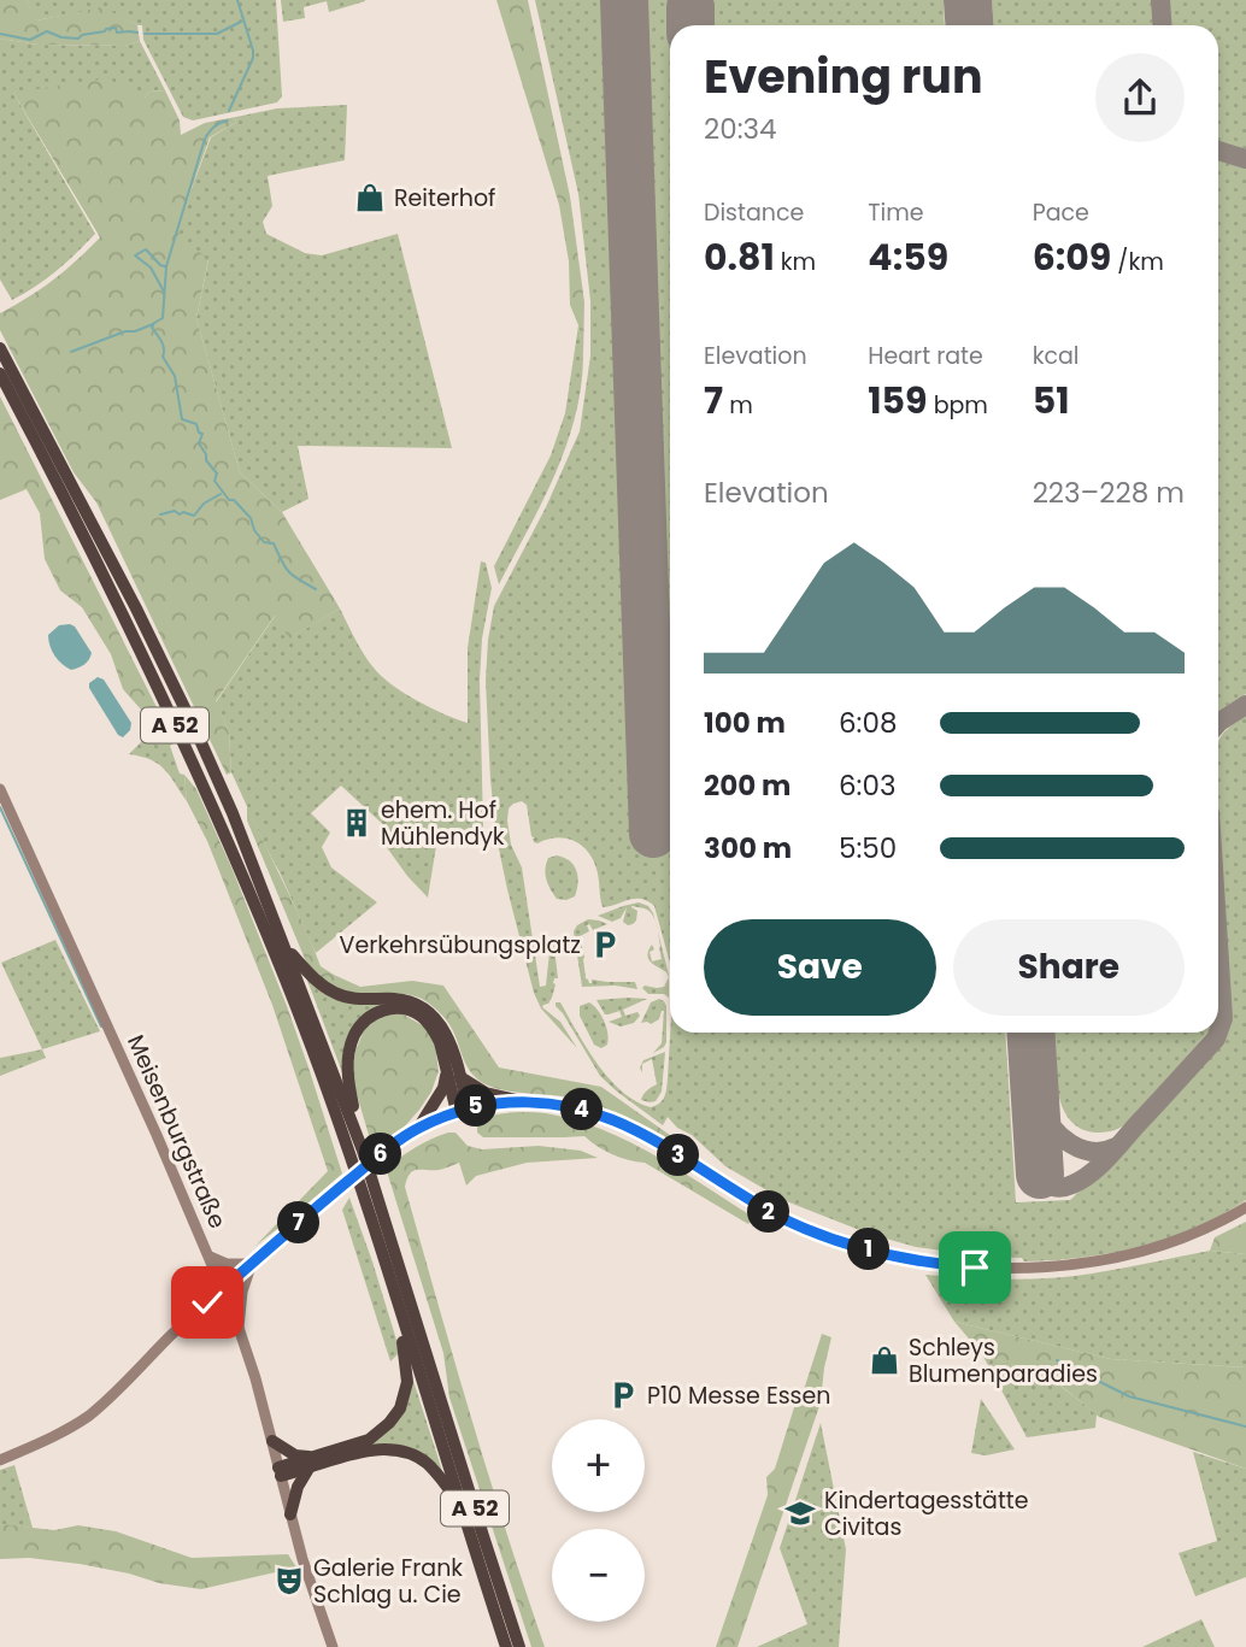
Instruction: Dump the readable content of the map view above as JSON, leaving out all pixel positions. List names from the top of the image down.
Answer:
{
  "streets": {
    "highway": ["A 52"],
    "main road": ["Meisenburgstraße"]
  },
  "places": {
    "shop": ["Reiterhof", "Schleys Blumenparadies"],
    "building": ["ehem. Hof Mühlendyk"],
    "parking": ["Verkehrsübungsplatz", "P10 Messe Essen"],
    "school or university": ["Kindertagesstätte Civitas"],
    "theatre": ["Galerie Frank Schlag u. Cie"]
  },
  "page": {
    "heading": ["Evening run", "20:34"],
    "stats": [
      ["Distance", "0.81 km"],
      ["Time", "4:59"],
      ["Pace", "6:09 /km"],
      ["Elevation", "7 m"],
      ["Heart rate", "159 bpm"],
      ["kcal", "51"]
    ],
    "chart": ["Elevation", "223–228 m"],
    "list": [
      {
        "name": "100 m",
        "note": "6:08"
      },
      {
        "name": "200 m",
        "note": "6:03"
      },
      {
        "name": "300 m",
        "note": "5:50"
      }
    ],
    "buttons": ["Save", "Share"],
    "pins": [
      "5",
      "4",
      "6",
      "3",
      "2",
      "7",
      "1"
    ],
    "map_buttons": ["+", "−"]
  }
}
